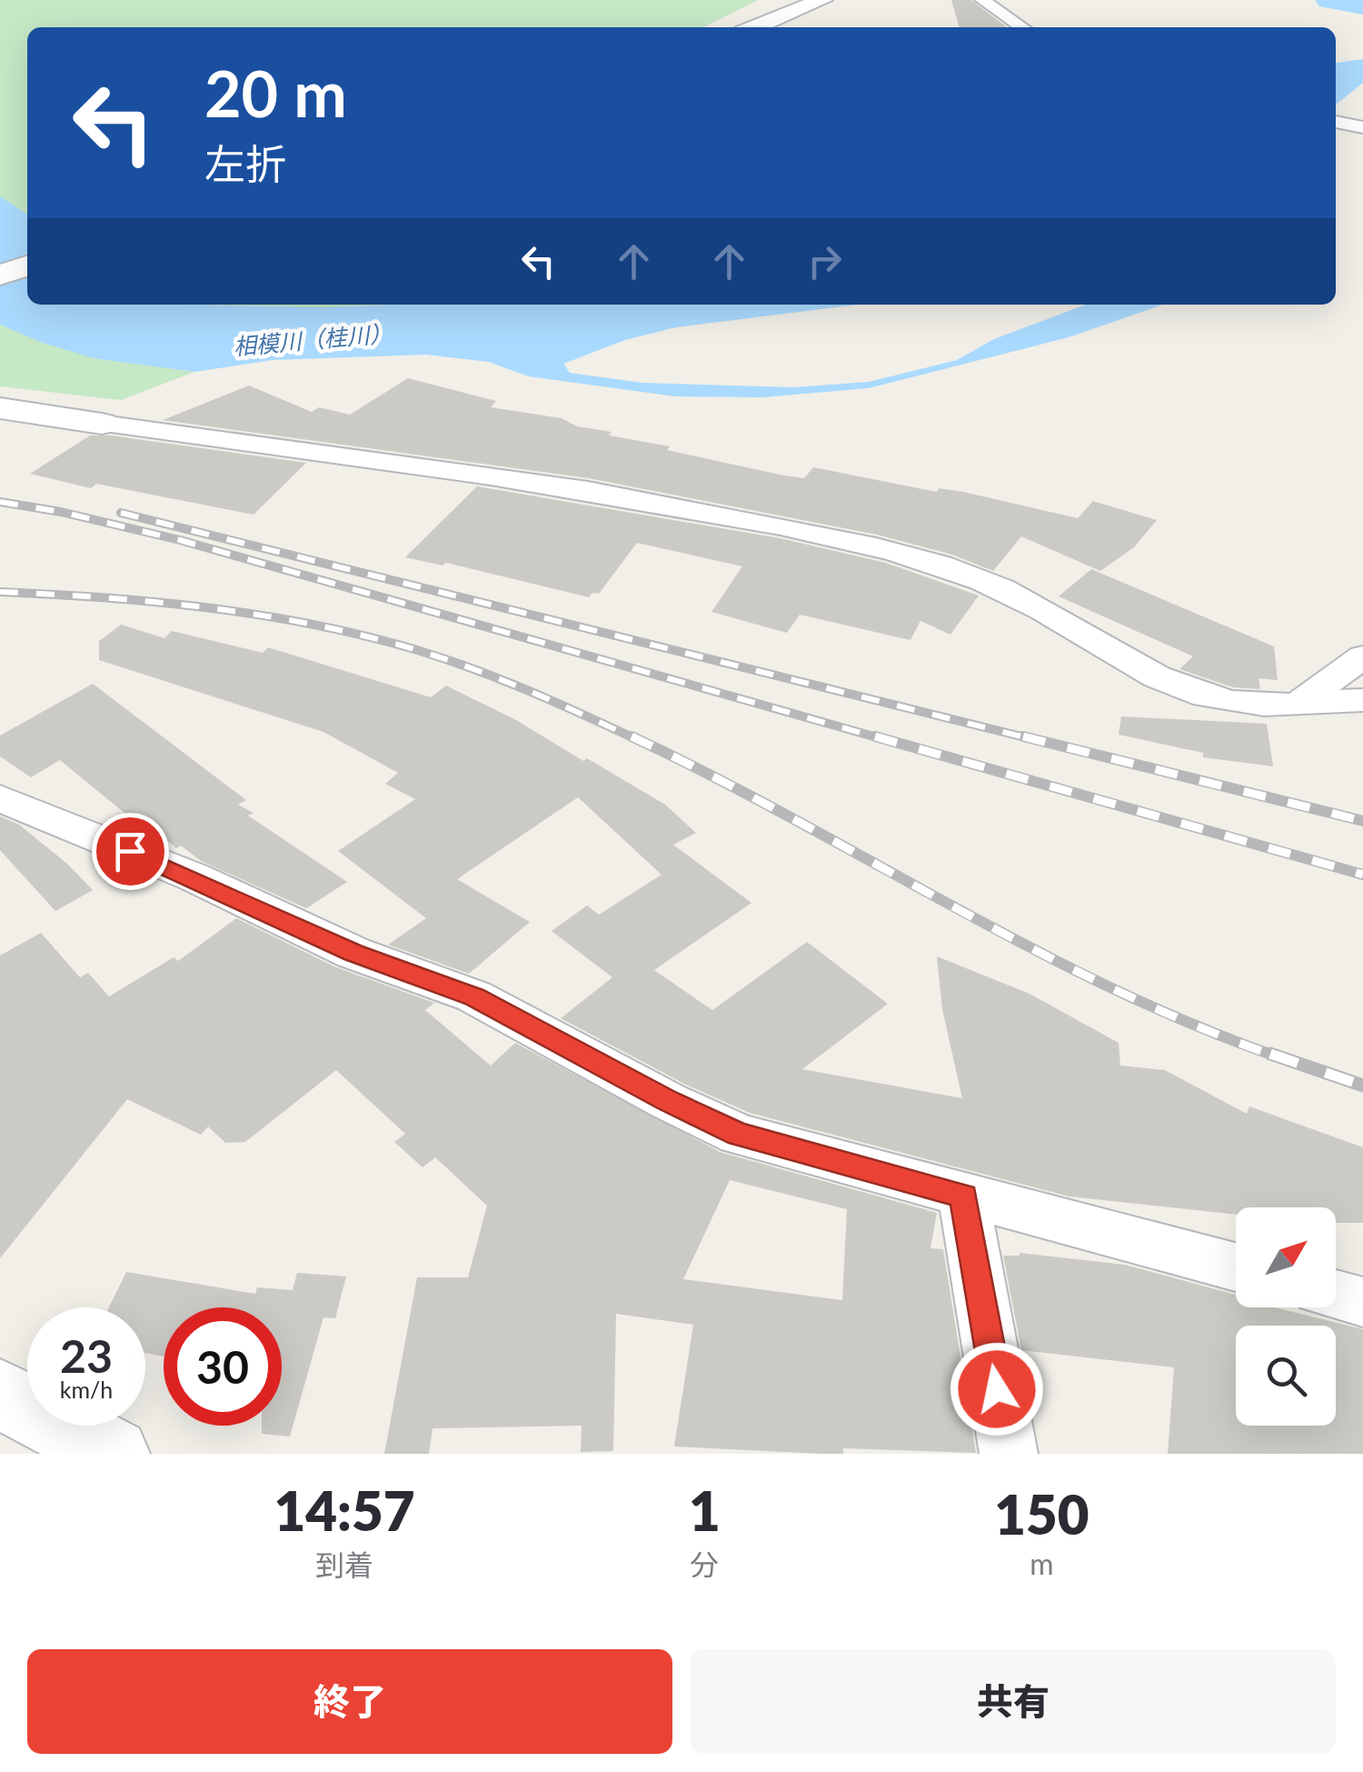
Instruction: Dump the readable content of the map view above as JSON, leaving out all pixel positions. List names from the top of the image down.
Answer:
{
  "water": ["相模川（桂川）"],
  "north": "top right",
  "page": {
    "turn": ["20 m", "左折"],
    "speed": "23 km/h",
    "limit": "30",
    "eta": [
      "14:57",
      "到着",
      "1",
      "分",
      "150",
      "m"
    ],
    "buttons": ["終了", "共有"]
  }
}
